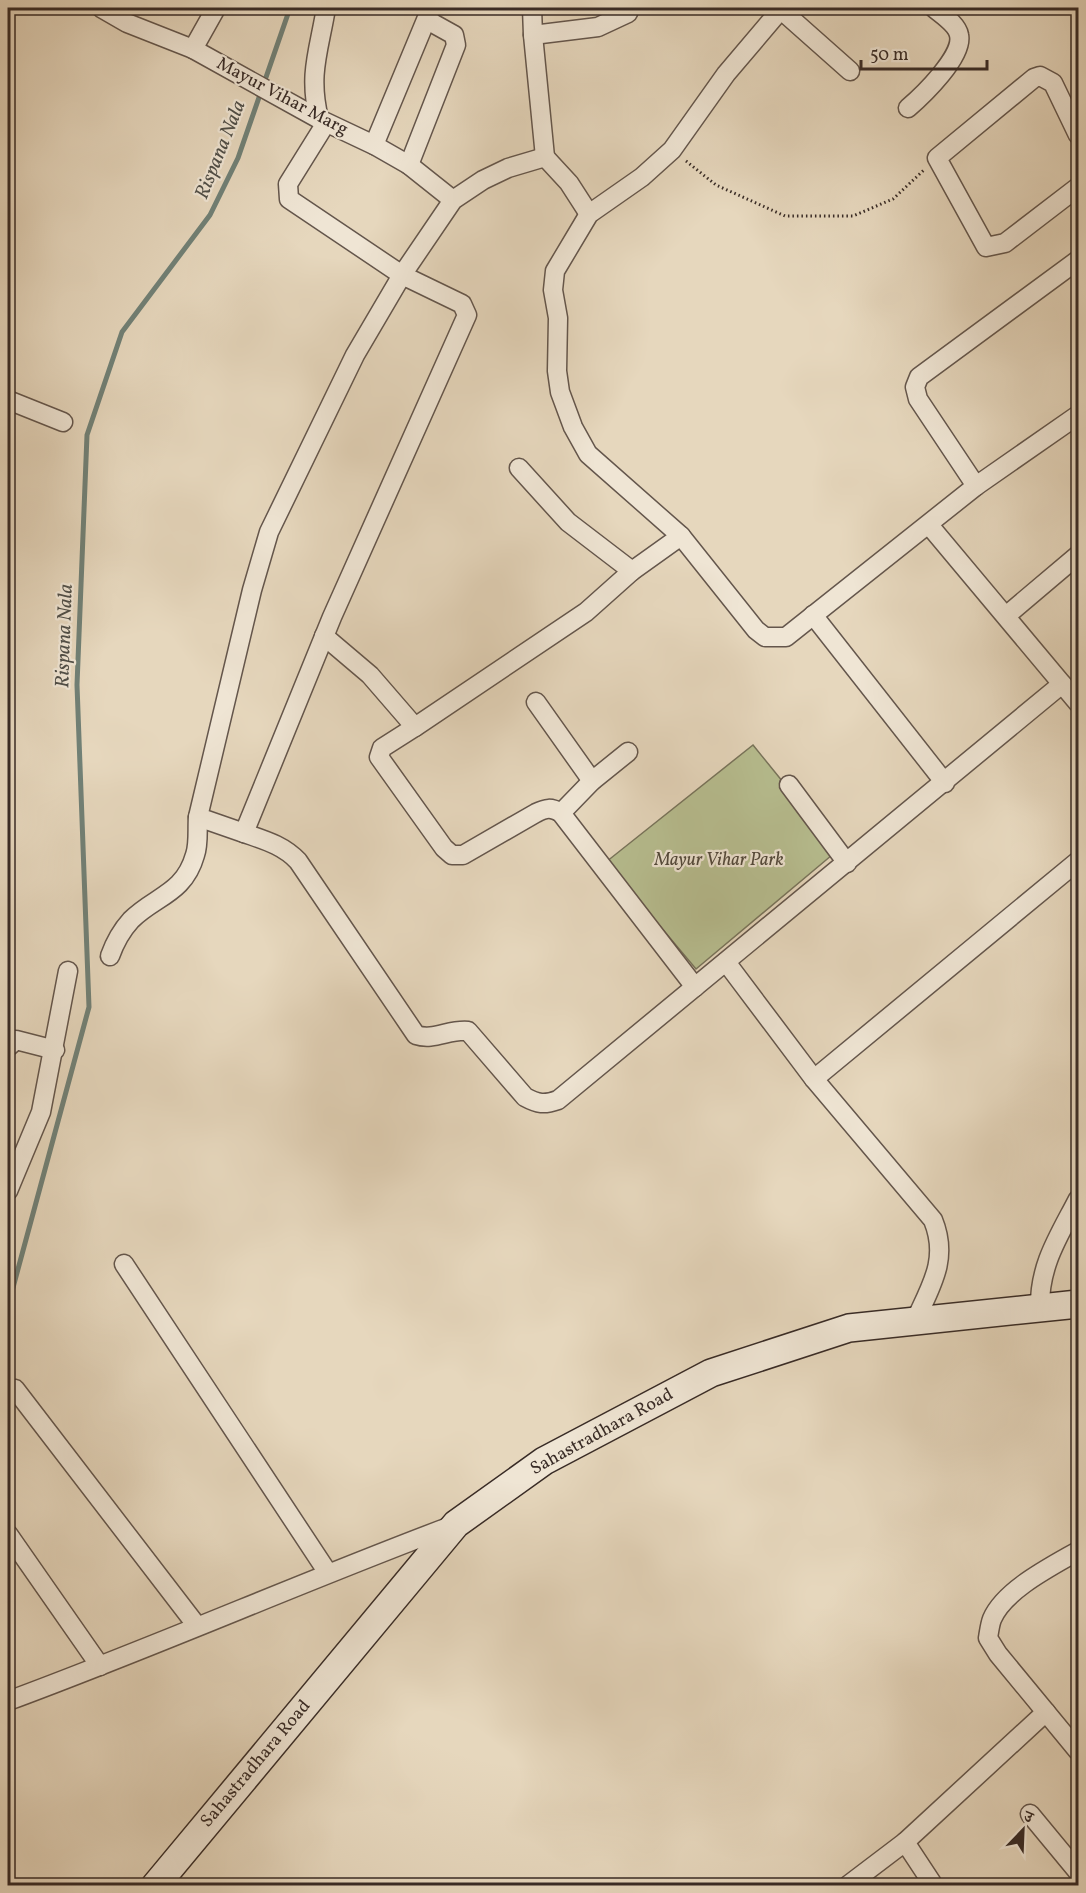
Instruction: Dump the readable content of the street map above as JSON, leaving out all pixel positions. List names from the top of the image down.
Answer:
{
  "streets": {
    "main road": ["Sahastradhara Road"],
    "street": ["Mayur Vihar Marg"]
  },
  "water": ["Rispana Nala"],
  "parks": ["Mayur Vihar Park"],
  "scale_bar": "50 m",
  "north": "top right"
}
